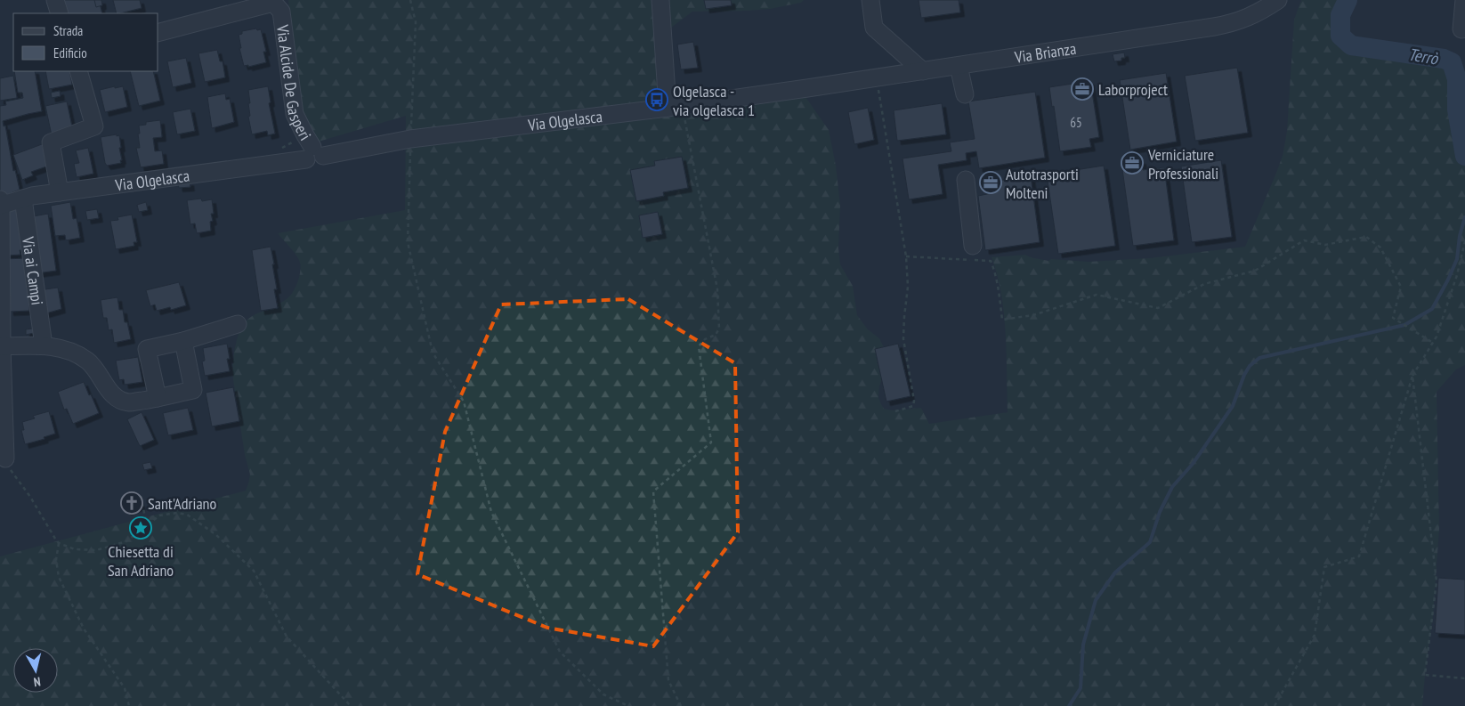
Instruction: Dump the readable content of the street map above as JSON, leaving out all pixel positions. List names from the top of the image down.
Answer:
{
  "streets": {
    "street": [
      "Via Brianza",
      "Via Alcide De Gasperi",
      "Via Olgelasca",
      "Via ai Campi"
    ]
  },
  "crossings": [
    ["Via Brianza", "Via Olgelasca"],
    ["Via Alcide De Gasperi", "Via Olgelasca"],
    ["Via Olgelasca", "Via ai Campi"]
  ],
  "water": ["Terrò"],
  "places": {
    "office": ["Laborproject", "Verniciature Professionali", "Autotrasporti Molteni"],
    "bus stop": ["Olgelasca - via olgelasca 1"],
    "church": ["Sant'Adriano"],
    "place": ["Chiesetta di San Adriano"]
  },
  "house_numbers": ["65"],
  "legend": ["Strada", "Edificio"],
  "north": "bottom"
}
